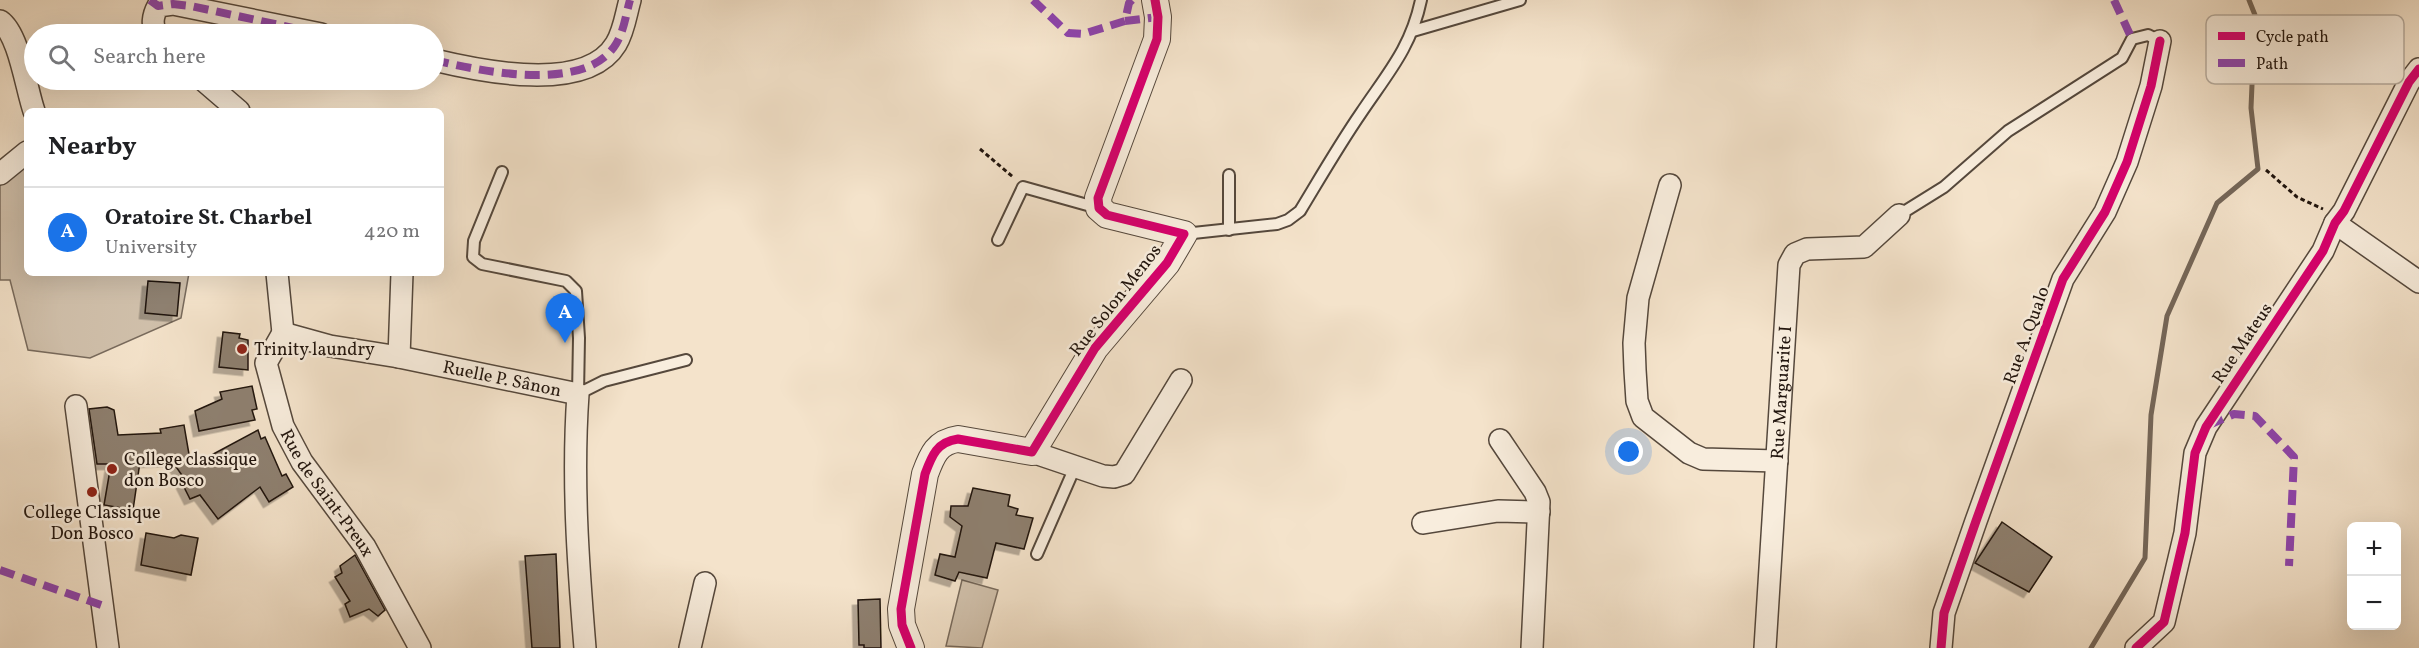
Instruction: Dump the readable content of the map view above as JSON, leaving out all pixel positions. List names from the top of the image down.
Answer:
{
  "streets": {
    "street": [
      "Rue Solon Menos",
      "Rue A. Qualo",
      "Rue Mateus",
      "Ruelle P. Sânon",
      "Rue Marguarite I",
      "Rue de Saint-Preux"
    ]
  },
  "crossings": [
    ["Ruelle P. Sânon", "Rue de Saint-Preux"]
  ],
  "places": ["Trinity laundry", "College classique don Bosco", "College Classique Don Bosco"],
  "legend": ["Cycle path", "Path"],
  "page": {
    "search": "Search here",
    "heading": "Nearby",
    "list": [
      {
        "mark": "A",
        "name": "Oratoire St. Charbel",
        "note": "University",
        "value": "420 m"
      }
    ],
    "pins": "A",
    "map_buttons": ["+", "−"]
  }
}
